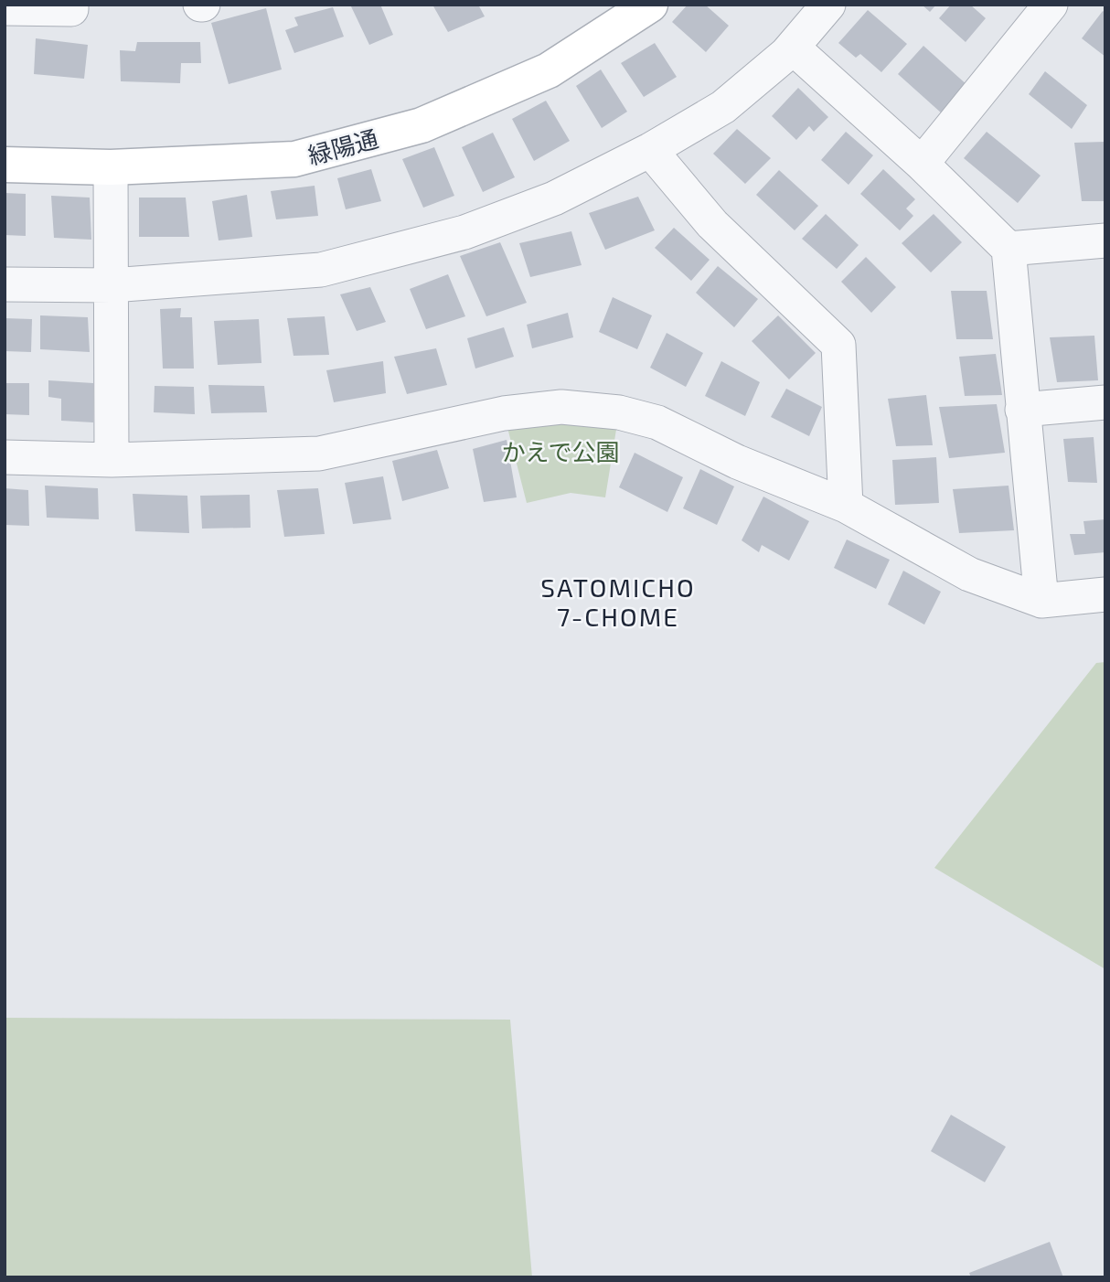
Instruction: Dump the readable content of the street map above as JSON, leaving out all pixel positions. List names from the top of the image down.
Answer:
{
  "streets": {
    "street": ["緑陽通"]
  },
  "districts": ["SATOMICHO 7-CHOME"],
  "parks": ["かえで公園"]
}
